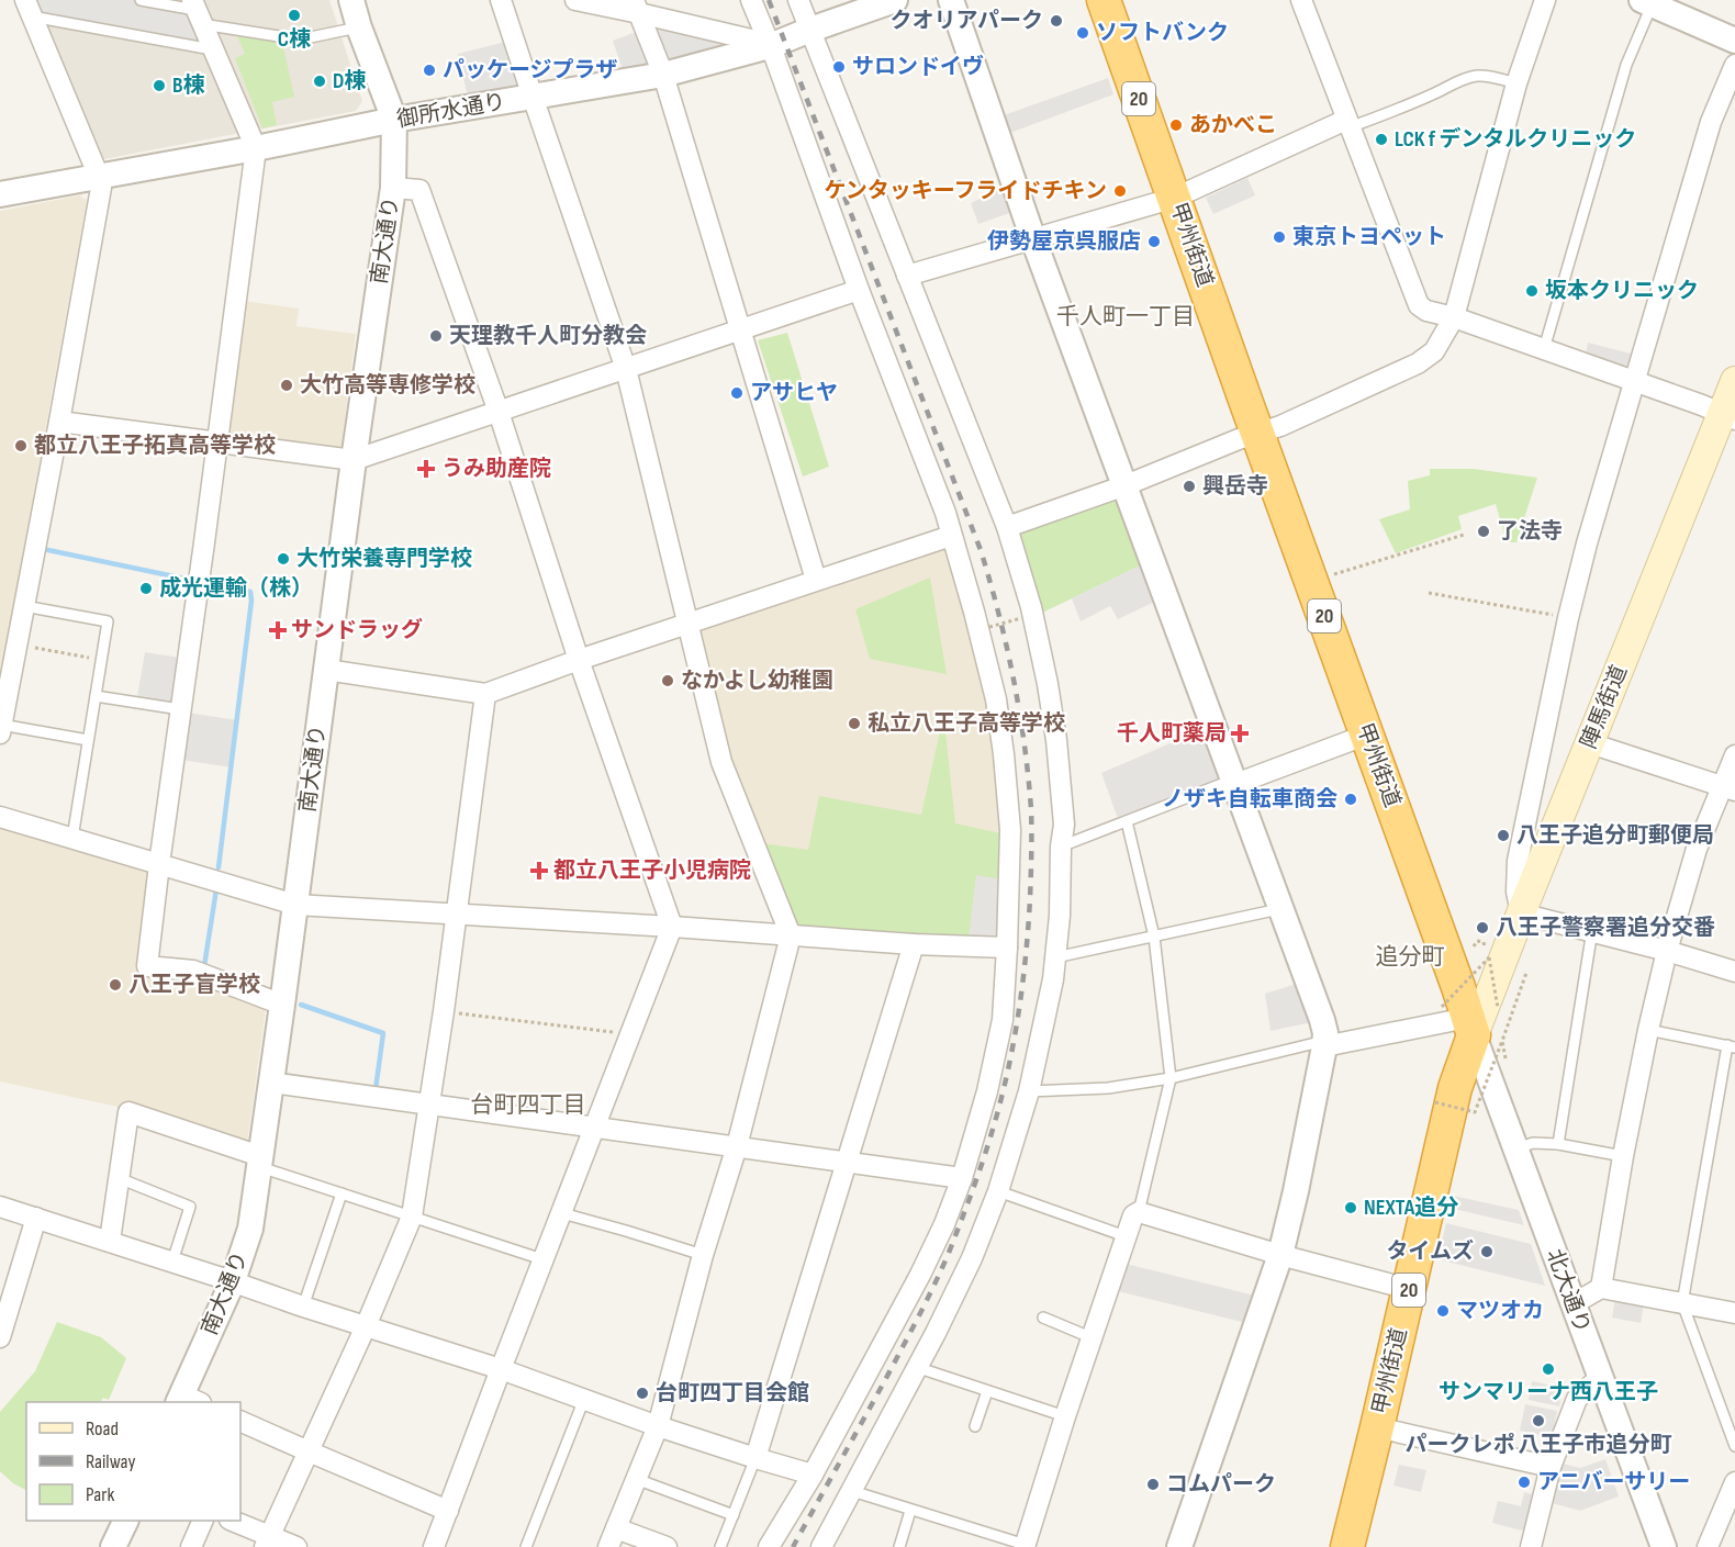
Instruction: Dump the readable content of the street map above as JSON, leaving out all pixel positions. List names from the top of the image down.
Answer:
{
  "streets": {
    "highway": ["20", "甲州街道"],
    "main road": ["陣馬街道"],
    "street": ["御所水通り", "南大通り", "北大通り"]
  },
  "crossings": [
    ["御所水通り", "南大通り"],
    ["甲州街道", "陣馬街道"],
    ["甲州街道", "北大通り"],
    ["陣馬街道", "北大通り"]
  ],
  "districts": ["千人町一丁目", "追分町", "台町四丁目"],
  "places": {
    "other": [
      "C棟",
      "クオリアパーク",
      "ソフトバンク",
      "サロンドイヴ",
      "パッケージプラザ",
      "D棟",
      "B棟",
      "あかべこ",
      "LCK f デンタルクリニック",
      "ケンタッキーフライドチキン",
      "東京トヨペット",
      "伊勢屋京呉服店",
      "坂本クリニック",
      "天理教千人町分教会",
      "大竹高等専修学校",
      "アサヒヤ",
      "都立八王子拓真高等学校",
      "興岳寺",
      "了法寺",
      "大竹栄養専門学校",
      "成光運輸（株）",
      "なかよし幼稚園",
      "私立八王子高等学校",
      "ノザキ自転車商会",
      "八王子追分町郵便局",
      "八王子警察署追分交番",
      "八王子盲学校",
      "NEXTA追分",
      "タイムズ",
      "マツオカ",
      "サンマリーナ西八王子",
      "台町四丁目会館",
      "パークレポ 八王子市追分町",
      "アニバーサリー",
      "コムパーク"
    ],
    "health": [
      "うみ助産院",
      "サンドラッグ",
      "千人町薬局",
      "都立八王子小児病院"
    ]
  },
  "legend": ["Road", "Railway", "Park"]
}
